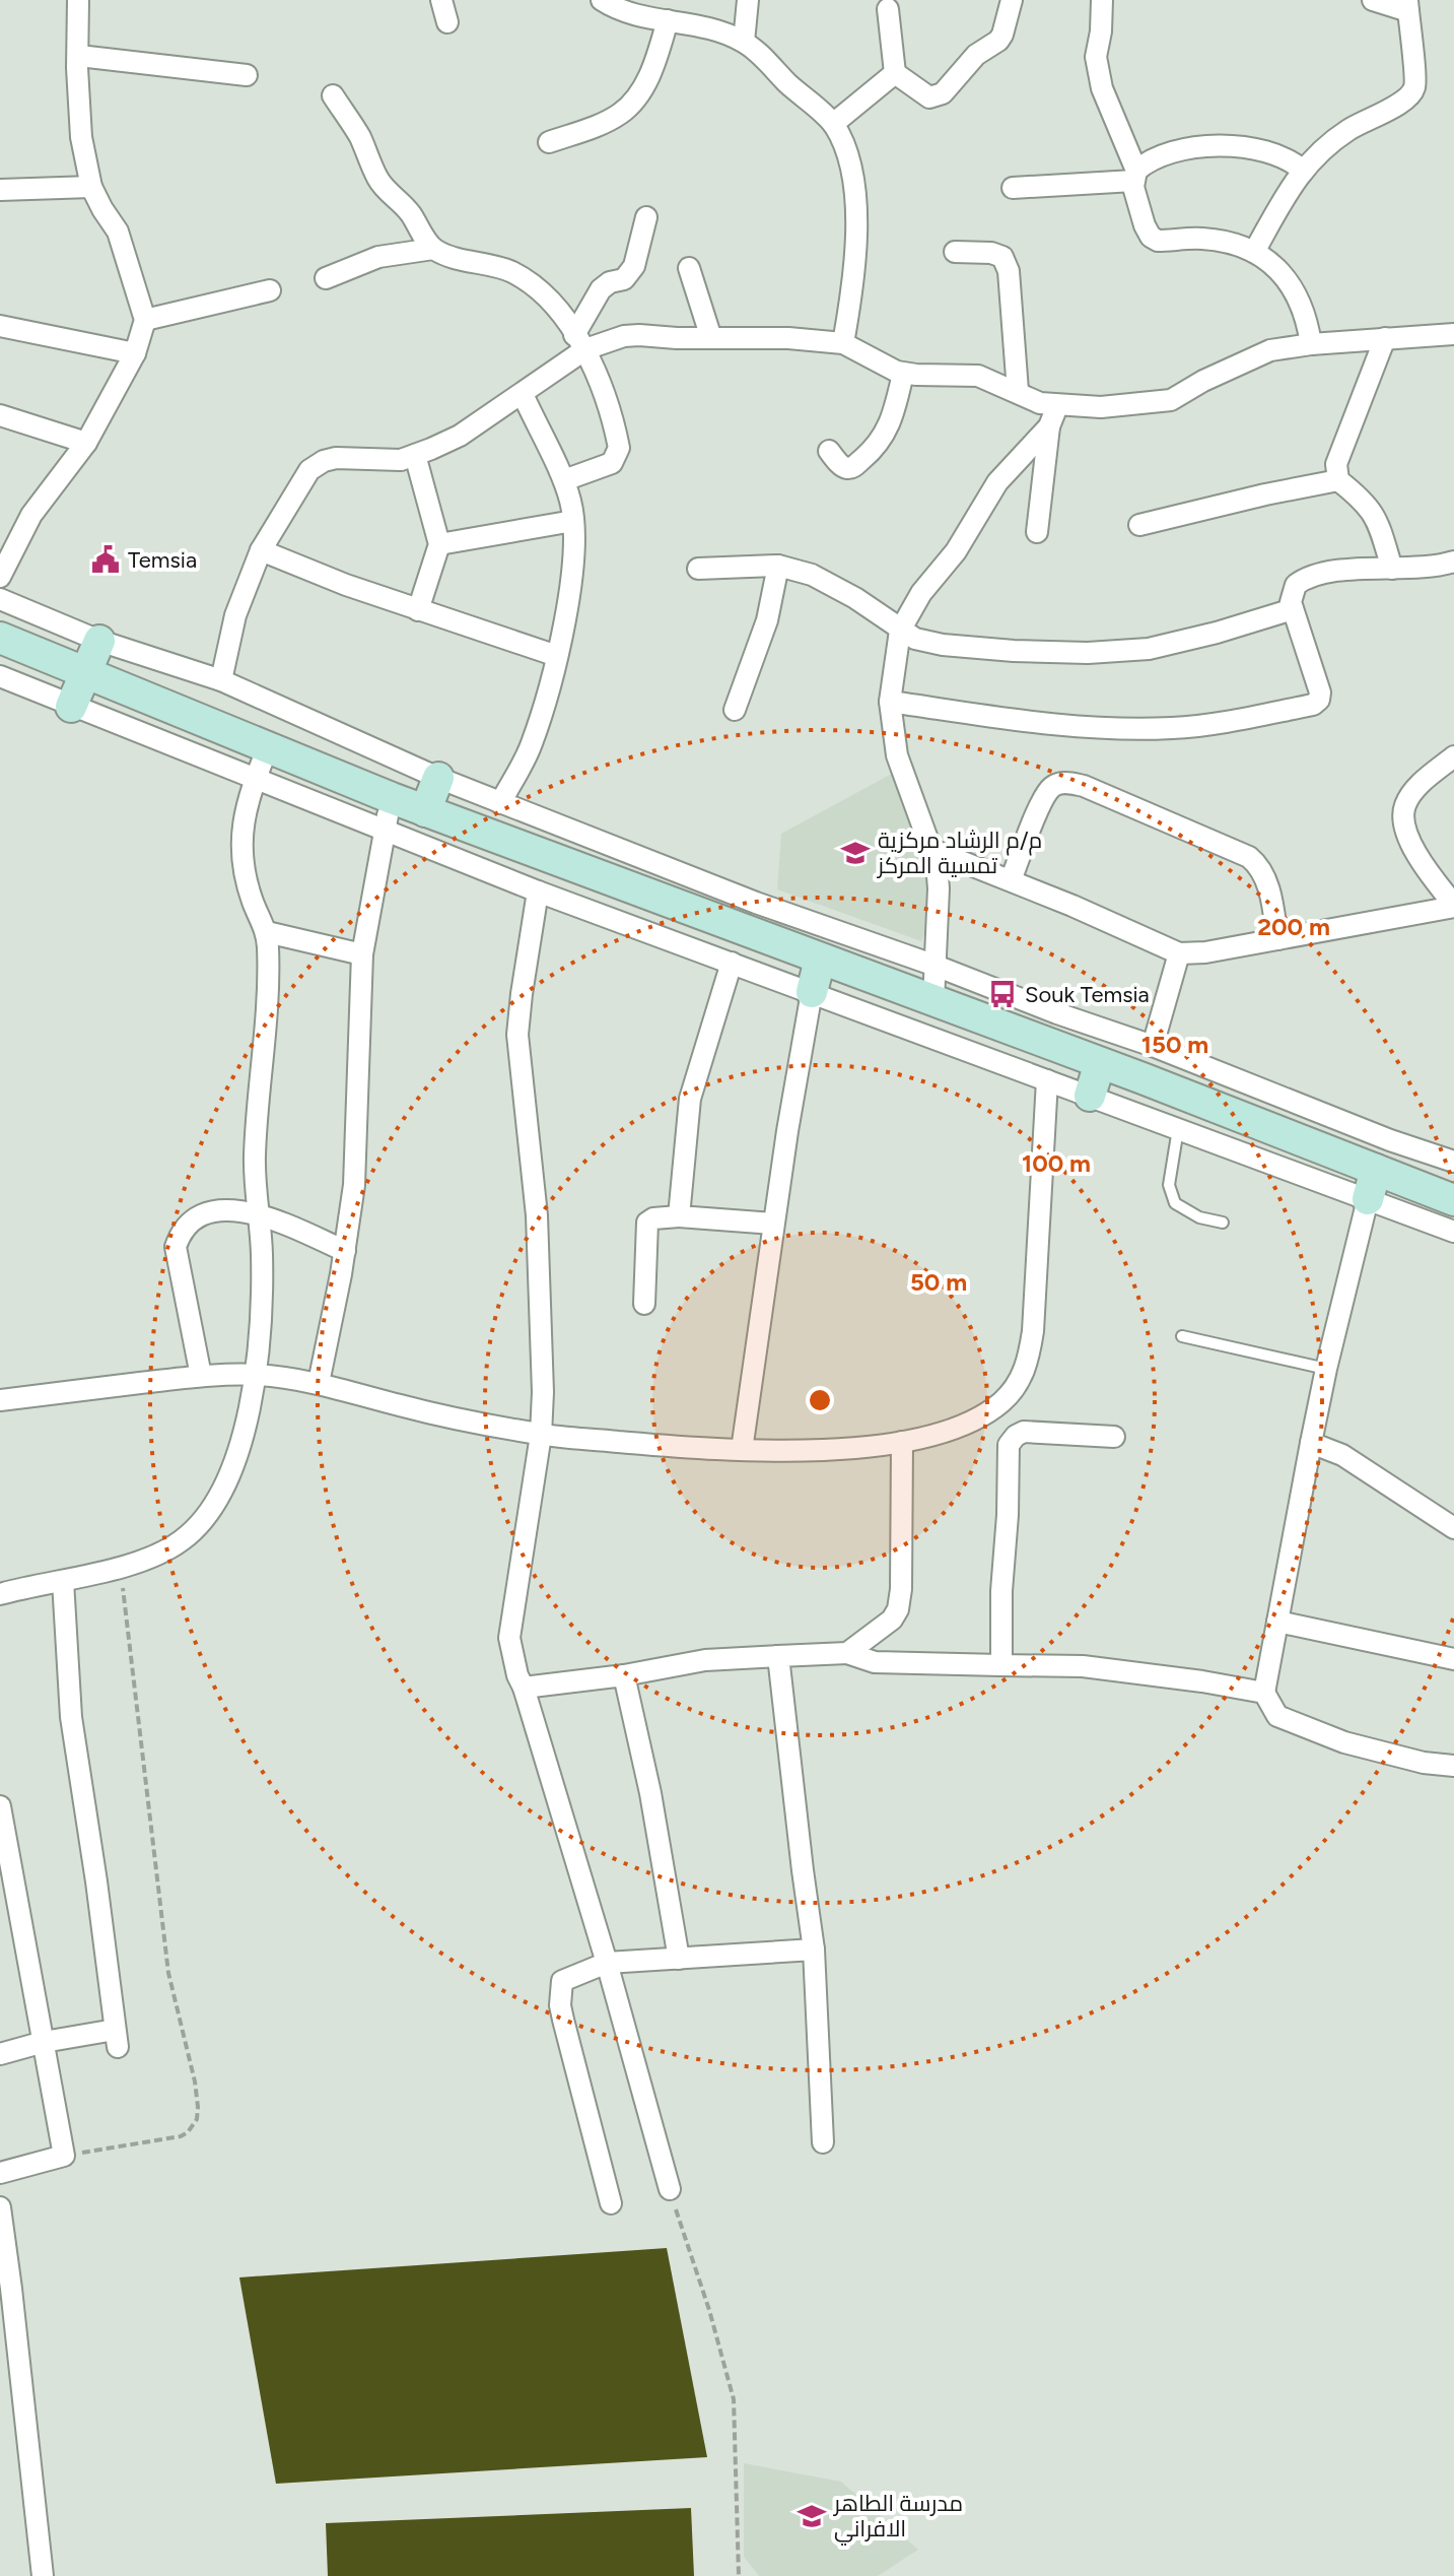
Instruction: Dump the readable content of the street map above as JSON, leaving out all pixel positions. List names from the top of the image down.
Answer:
{
  "places": {
    "public building": ["Temsia"],
    "school or university": ["م/م الرشاد مركزية تمسية المركز", "مدرسة الطاهر الافراني"],
    "bus stop": ["Souk Temsia"]
  },
  "rings": [
    "200 m",
    "150 m",
    "100 m",
    "50 m"
  ]
}
